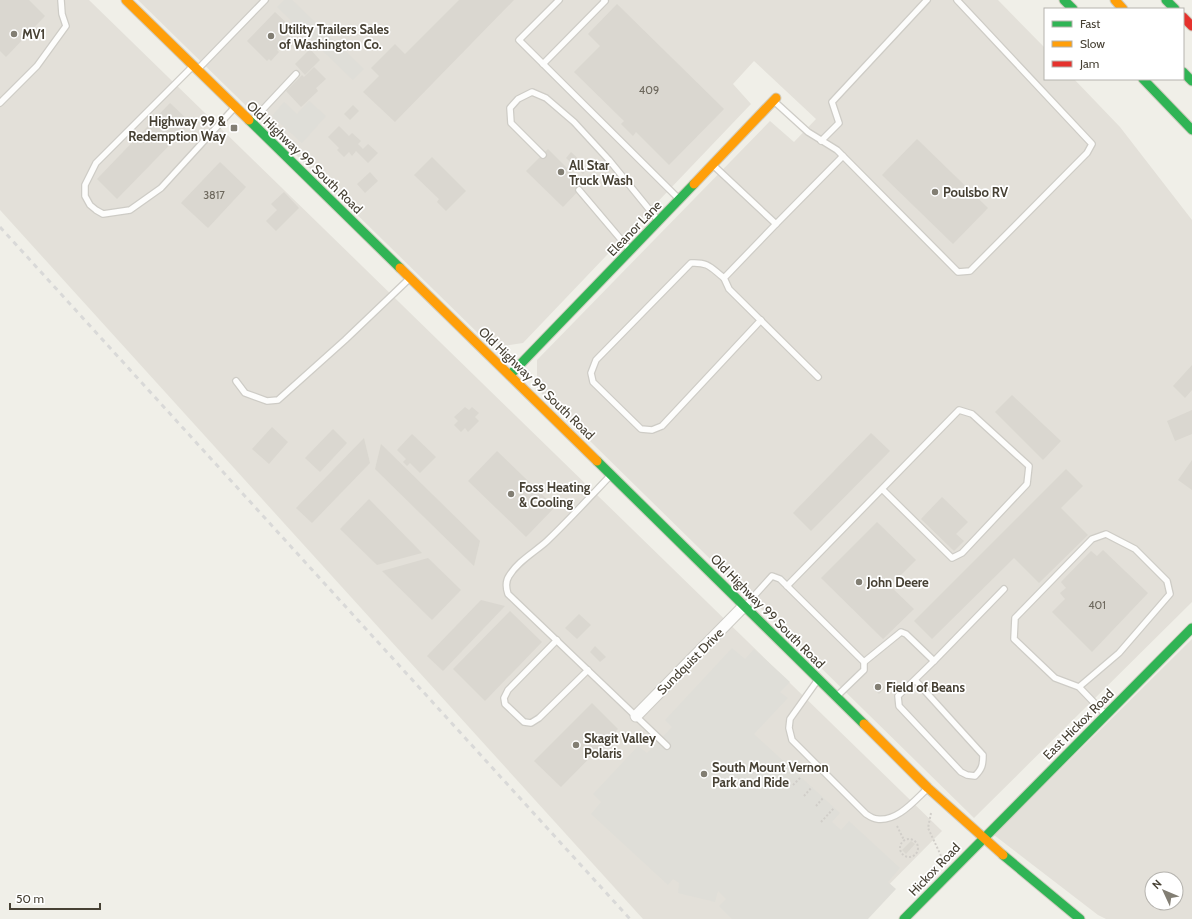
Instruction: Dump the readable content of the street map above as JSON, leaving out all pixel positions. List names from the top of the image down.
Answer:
{
  "streets": {
    "main road": [
      "Old Highway 99 South Road",
      "Eleanor Lane",
      "East Hickox Road",
      "Hickox Road"
    ],
    "street": ["Sundquist Drive"]
  },
  "crossings": [
    ["Old Highway 99 South Road", "Eleanor Lane"],
    ["Old Highway 99 South Road", "Sundquist Drive"],
    ["Old Highway 99 South Road", "East Hickox Road"],
    ["Old Highway 99 South Road", "Hickox Road"],
    ["East Hickox Road", "Hickox Road"]
  ],
  "places": {
    "other": [
      "MV1",
      "Utility Trailers Sales of Washington Co.",
      "All Star Truck Wash",
      "Poulsbo RV",
      "Foss Heating & Cooling",
      "John Deere",
      "Field of Beans",
      "Skagit Valley Polaris",
      "South Mount Vernon Park and Ride"
    ],
    "transit": ["Highway 99 & Redemption Way"]
  },
  "house_numbers": ["409", "3817", "401"],
  "legend": ["Fast", "Slow", "Jam"],
  "scale_bar": "50 m",
  "north": "top left"
}
